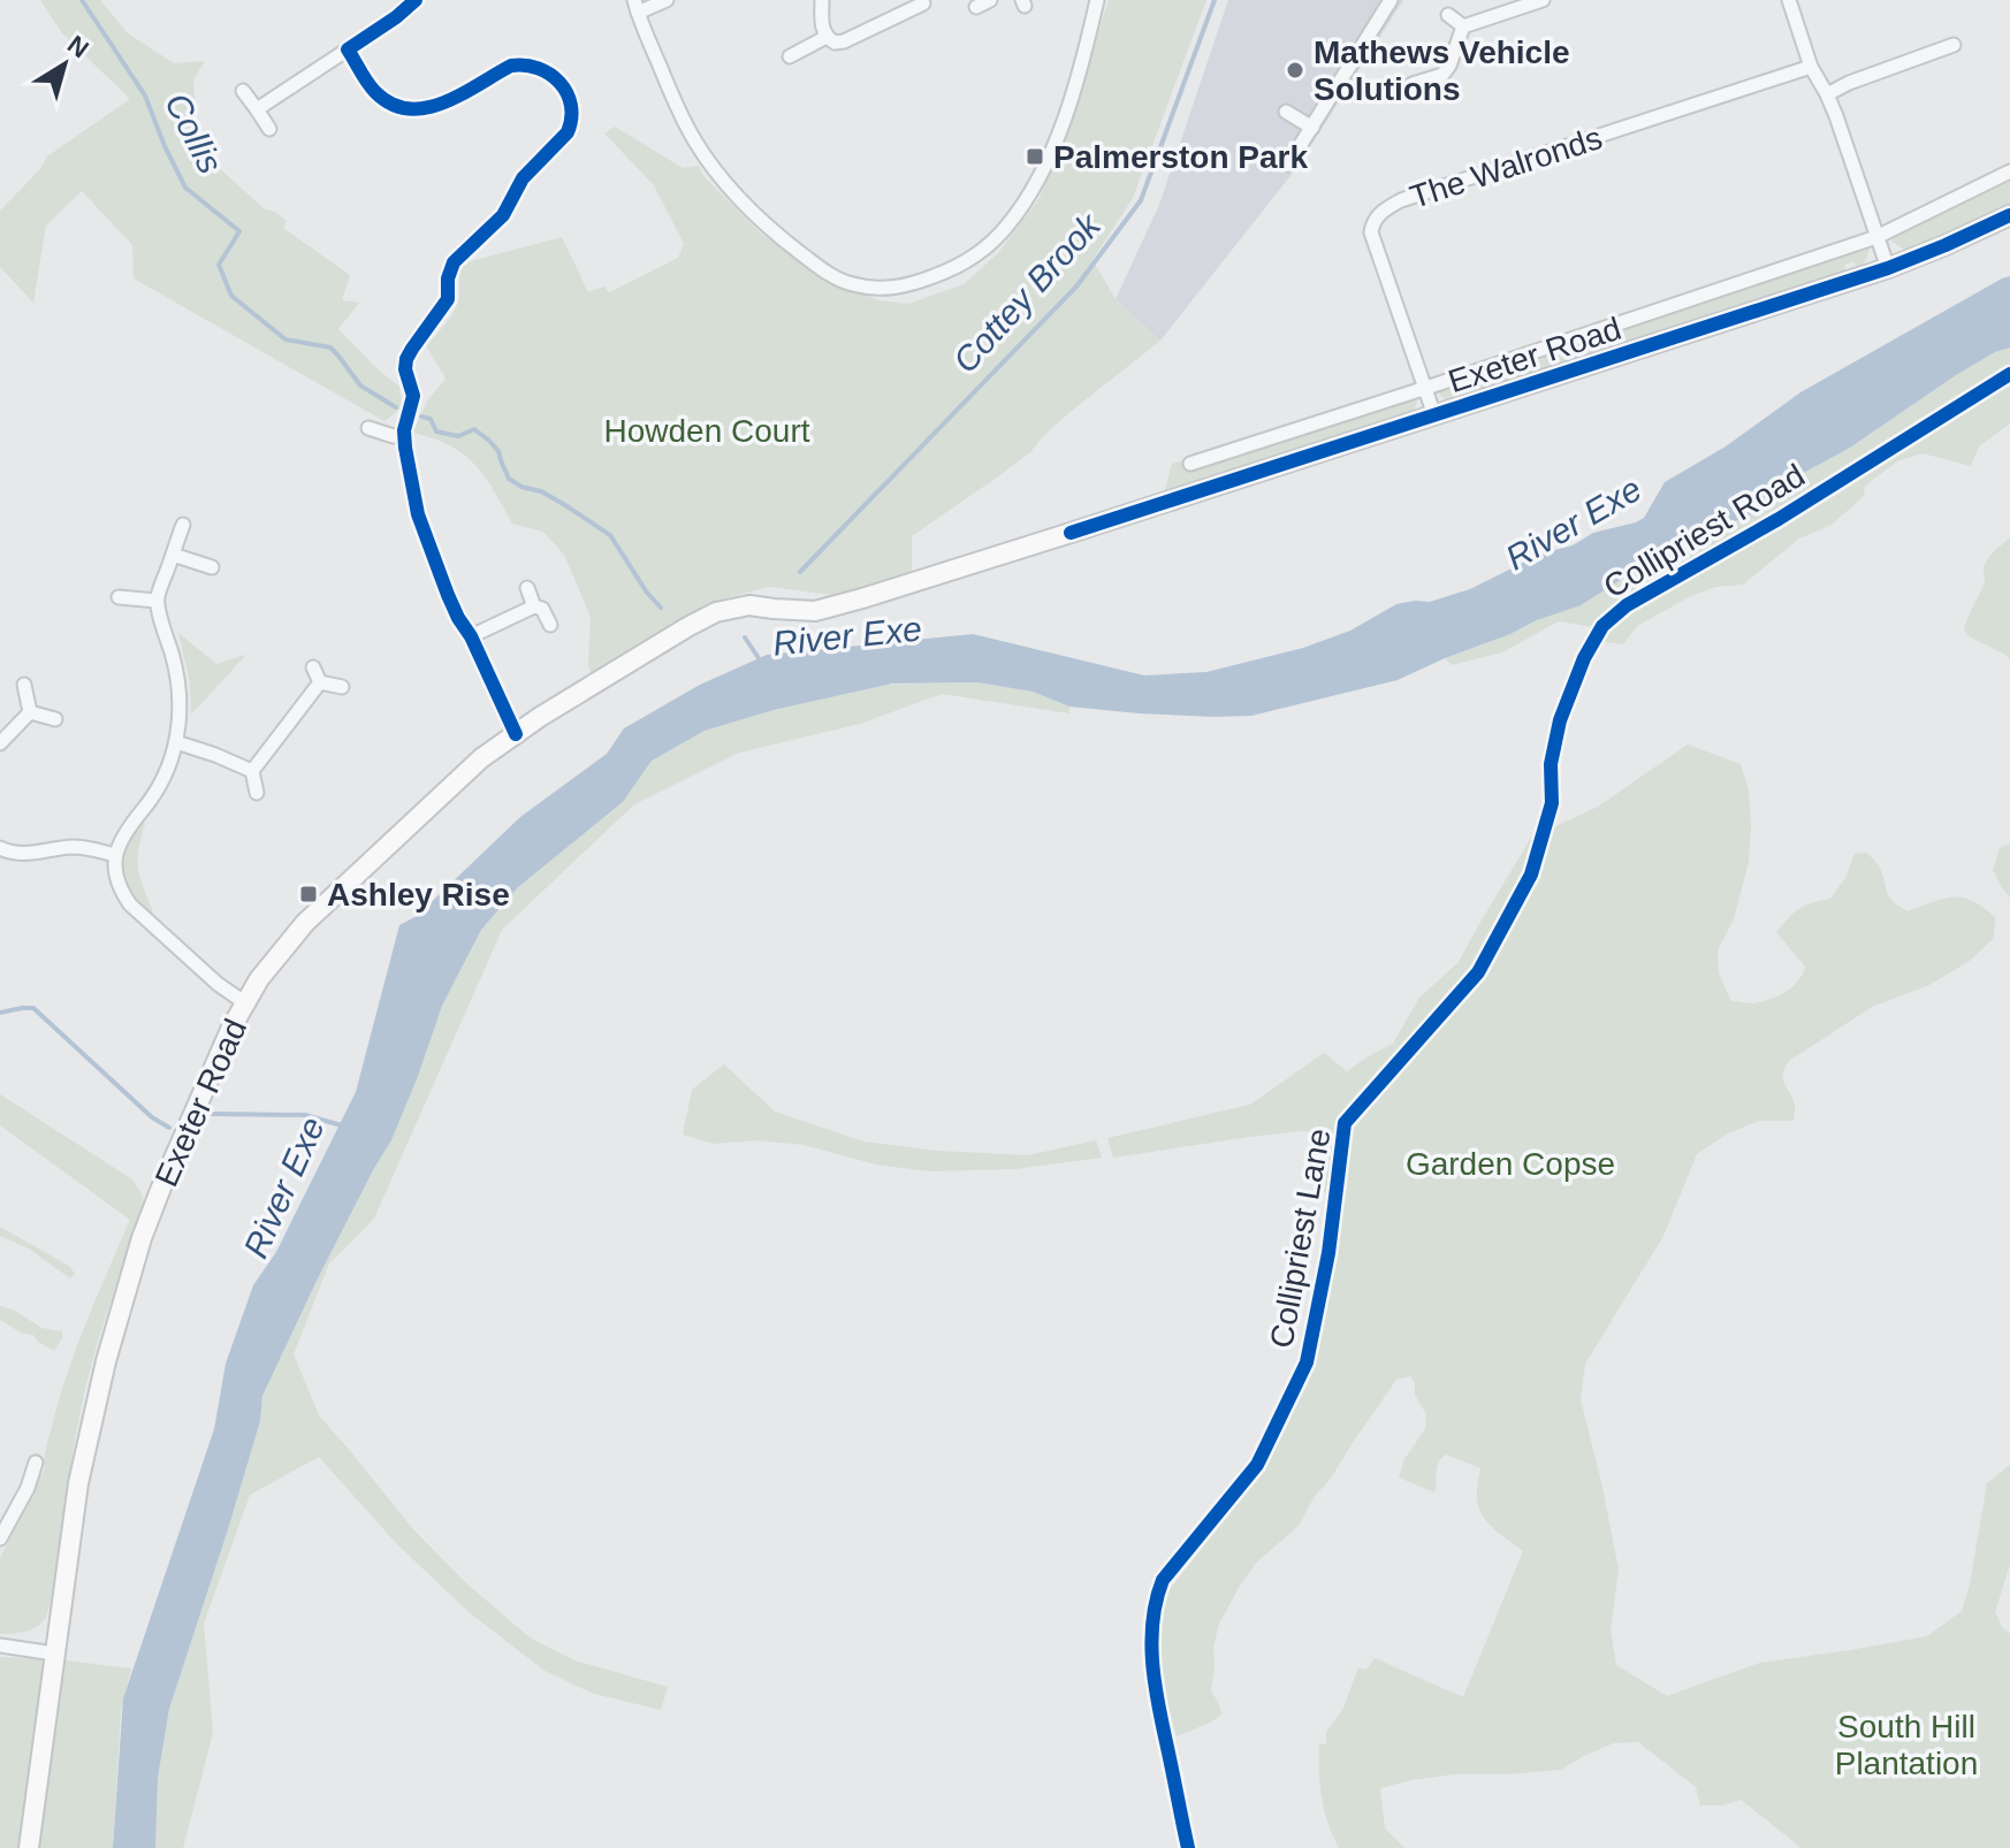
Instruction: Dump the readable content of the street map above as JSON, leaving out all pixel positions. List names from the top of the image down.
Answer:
{
  "streets": {
    "main road": ["Exeter Road"],
    "street": ["The Walronds", "Collipriest Road", "Collipriest Lane"]
  },
  "crossings": [
    ["The Walronds", "Exeter Road"],
    ["Collipriest Road", "Collipriest Lane"]
  ],
  "water": ["Collis", "Cottey Brook", "River Exe"],
  "parks": ["Howden Court", "Garden Copse", "South Hill Plantation"],
  "places": {
    "other": ["Mathews Vehicle Solutions"],
    "transit": ["Palmerston Park", "Ashley Rise"]
  },
  "north": "top right"
}
